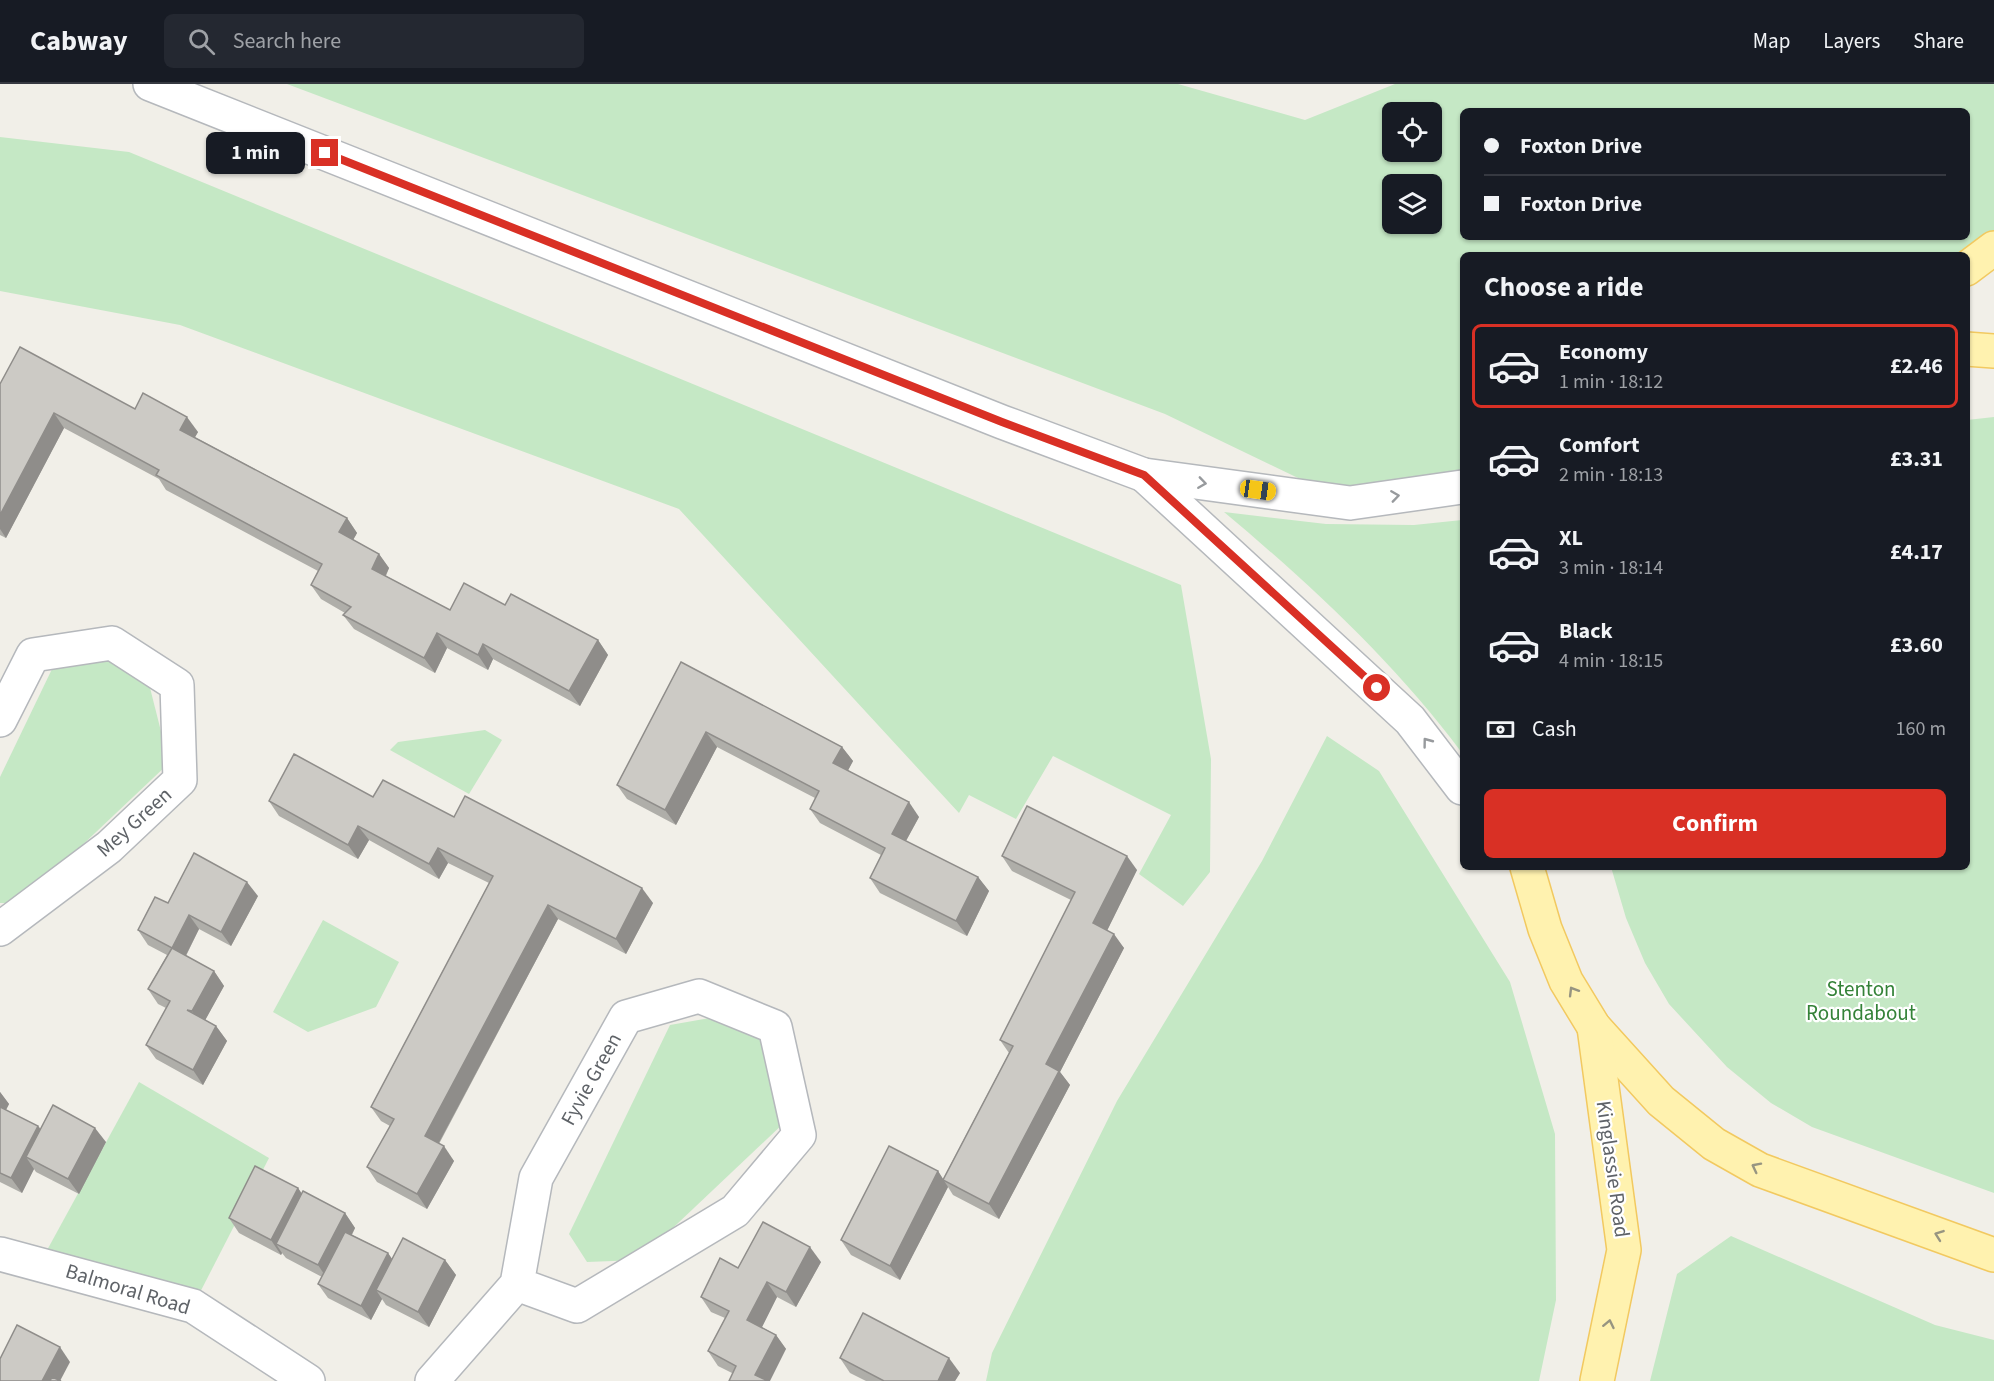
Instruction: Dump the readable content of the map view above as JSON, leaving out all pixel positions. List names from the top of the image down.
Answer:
{
  "streets": {
    "main road": ["Kinglassie Road"],
    "street": ["Mey Green", "Fyvie Green", "Balmoral Road"]
  },
  "one_way": ["Kinglassie Road"],
  "parks": ["Stenton Roundabout"],
  "page": {
    "header": "Cabway",
    "search": "Search here",
    "nav": ["Map", "Layers", "Share"],
    "banner": ["Foxton Drive", "Foxton Drive"],
    "bubble": "1 min",
    "heading": "Choose a ride",
    "list": [
      {
        "name": "Economy",
        "note": "1 min · 18:12",
        "value": "£2.46"
      },
      {
        "name": "Comfort",
        "note": "2 min · 18:13",
        "value": "£3.31"
      },
      {
        "name": "XL",
        "note": "3 min · 18:14",
        "value": "£4.17"
      },
      {
        "name": "Black",
        "note": "4 min · 18:15",
        "value": "£3.60"
      }
    ],
    "pay": ["Cash", "160 m"],
    "buttons": "Confirm"
  }
}
